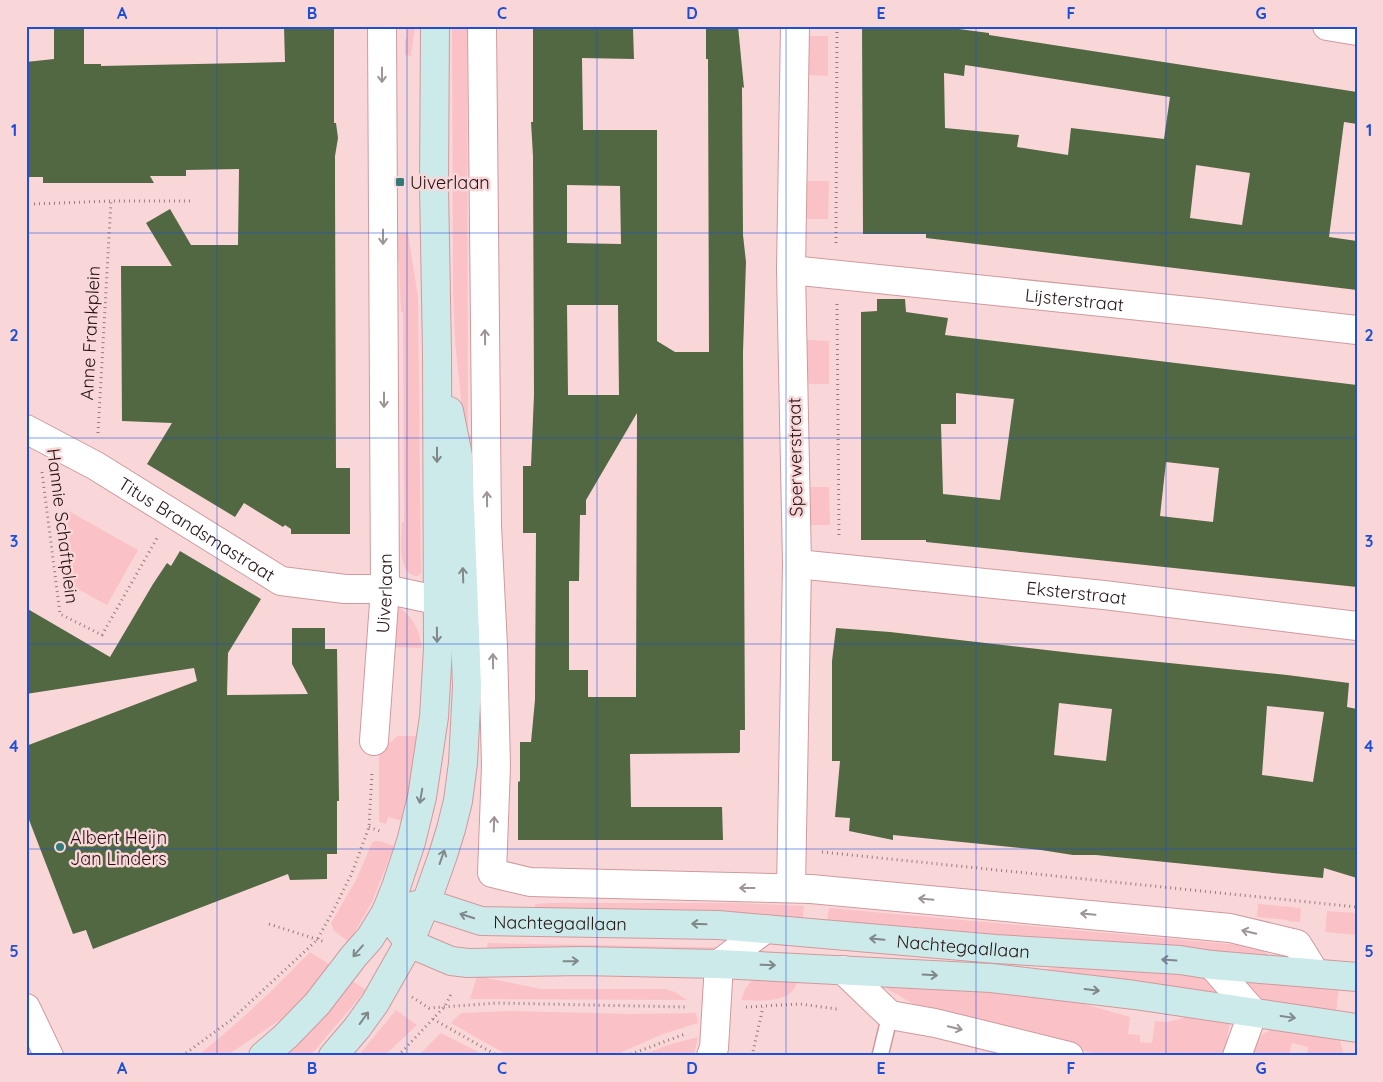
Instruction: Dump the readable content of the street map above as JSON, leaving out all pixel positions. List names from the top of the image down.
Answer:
{
  "streets": {
    "street": [
      "Lijsterstraat",
      "Sperwerstraat",
      "Titus Brandsmastraat",
      "Eksterstraat",
      "Uiverlaan",
      "Nachtegaallaan"
    ],
    "path": ["Anne Frankplein", "Hannie Schaftplein"]
  },
  "crossings": [
    ["Lijsterstraat", "Sperwerstraat"],
    ["Anne Frankplein", "Titus Brandsmastraat"],
    ["Sperwerstraat", "Eksterstraat"],
    ["Hannie Schaftplein", "Titus Brandsmastraat"],
    ["Titus Brandsmastraat", "Uiverlaan"]
  ],
  "places": {
    "transit": ["Uiverlaan"],
    "other": ["Albert Heijn Jan Linders"]
  },
  "grid": {
    "columns": [
      "A",
      "B",
      "C",
      "D",
      "E",
      "F",
      "G"
    ],
    "rows": [
      "1",
      "2",
      "3",
      "4",
      "5"
    ]
  }
}
